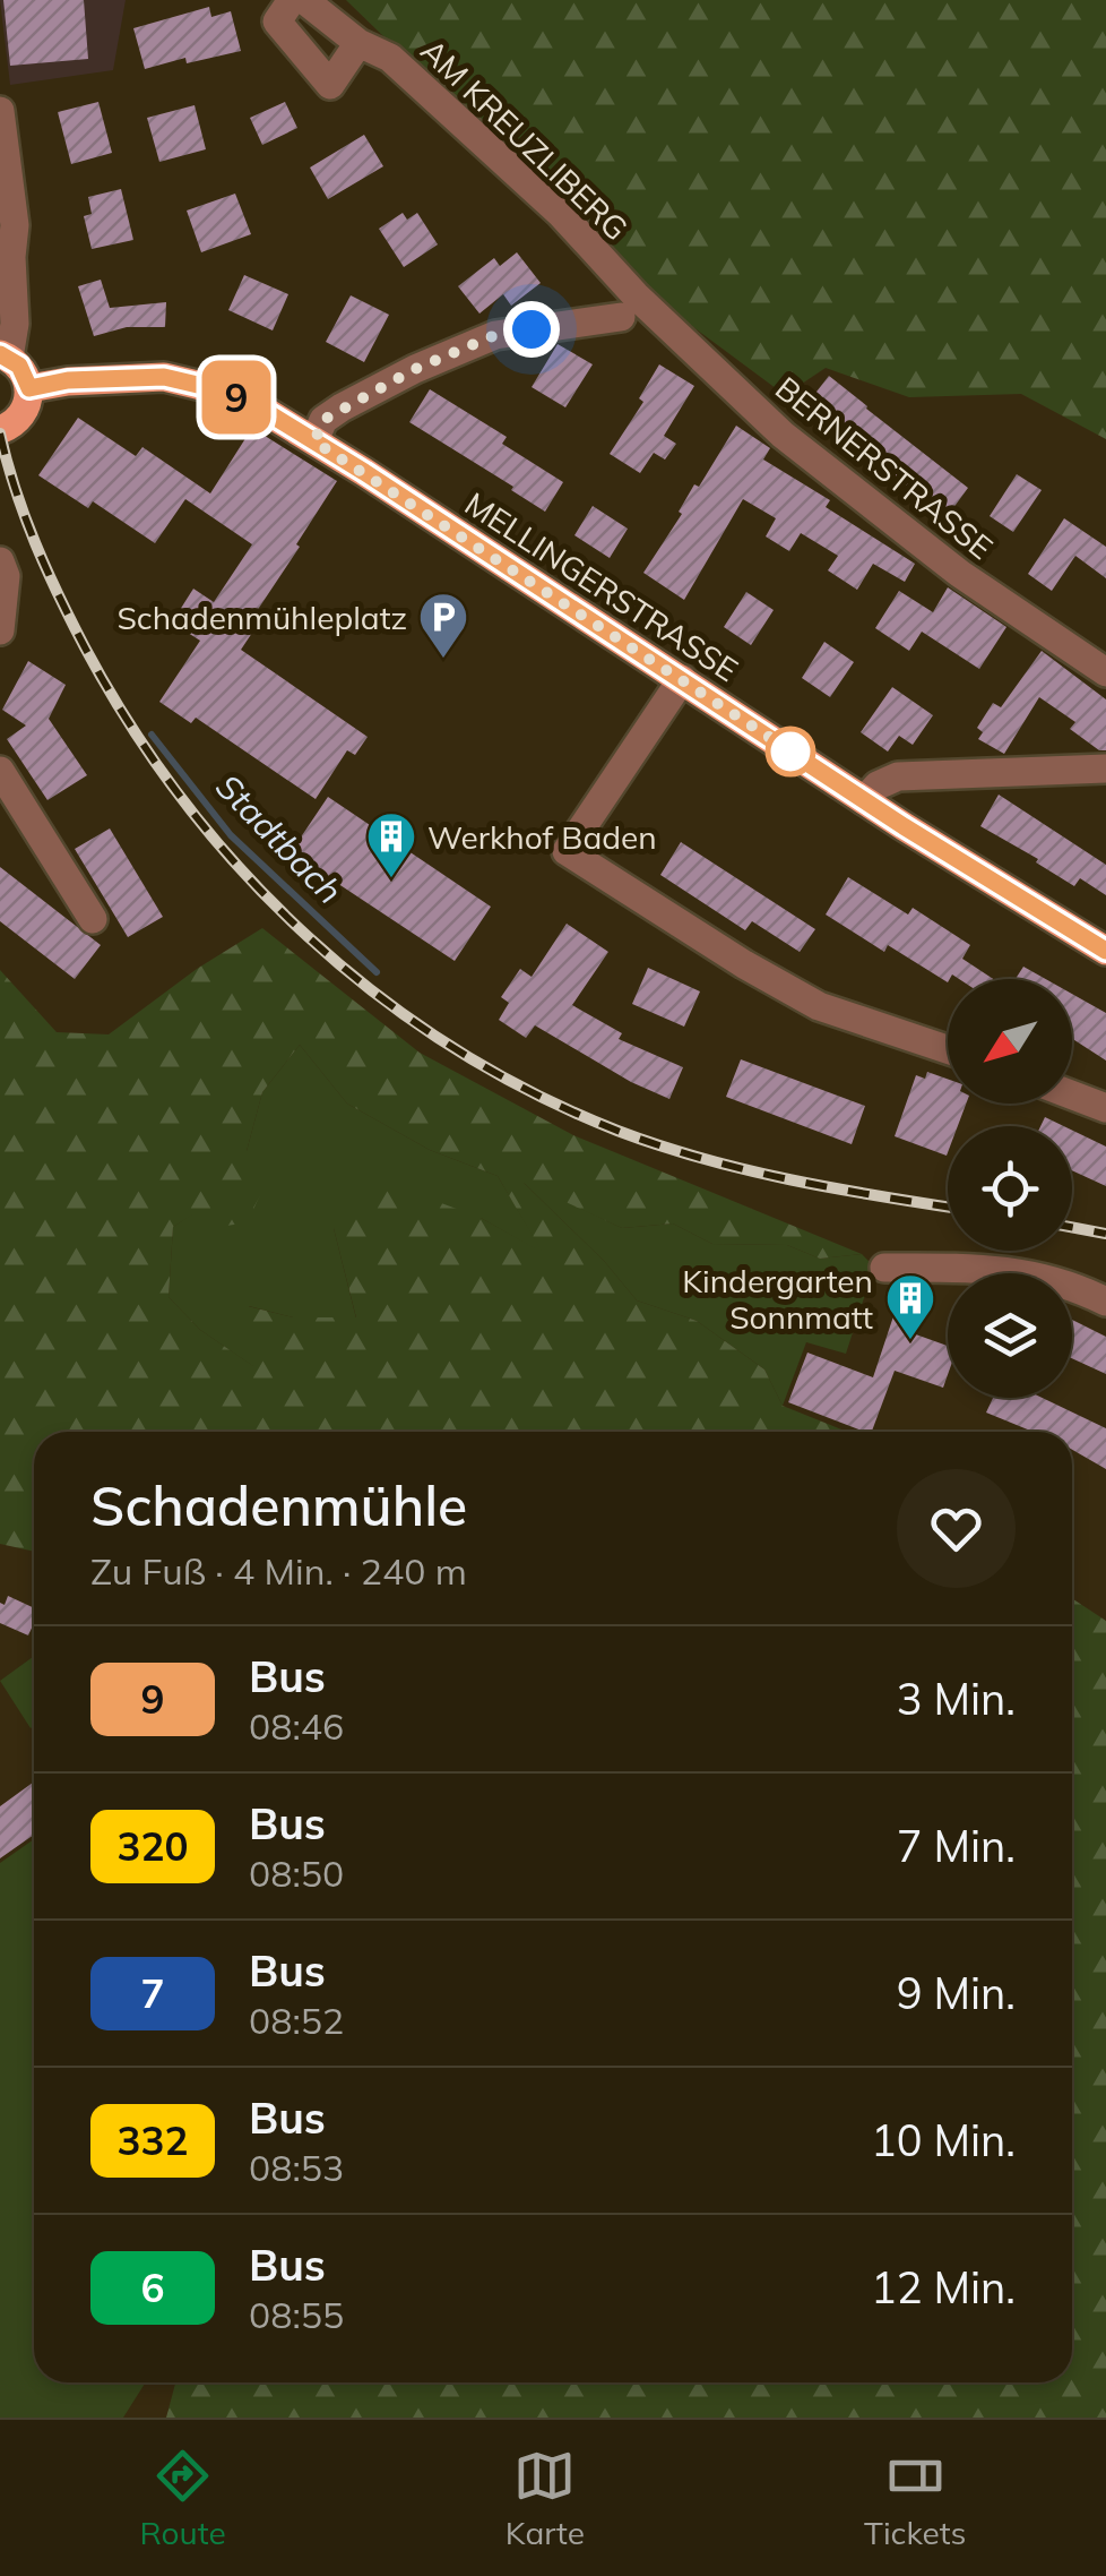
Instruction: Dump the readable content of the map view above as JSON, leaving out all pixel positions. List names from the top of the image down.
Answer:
{
  "streets": {
    "main road": ["MELLINGERSTRASSE"],
    "street": ["AM KREUZLIBERG", "BERNERSTRASSE"]
  },
  "crossings": [
    ["AM KREUZLIBERG", "BERNERSTRASSE"]
  ],
  "water": ["Stadtbach"],
  "places": {
    "parking": ["Schadenmühleplatz"],
    "building": ["Werkhof Baden", "Kindergarten Sonnmatt"]
  },
  "lines": ["bus line 9"],
  "north": "bottom left",
  "page": {
    "on_map": "9",
    "heading": ["Schadenmühle", "Zu Fuß · 4 Min. · 240 m"],
    "list": [
      {
        "mark": "9",
        "name": "Bus",
        "note": "08:46",
        "value": "3 Min."
      },
      {
        "mark": "320",
        "name": "Bus",
        "note": "08:50",
        "value": "7 Min."
      },
      {
        "mark": "7",
        "name": "Bus",
        "note": "08:52",
        "value": "9 Min."
      },
      {
        "mark": "332",
        "name": "Bus",
        "note": "08:53",
        "value": "10 Min."
      },
      {
        "mark": "6",
        "name": "Bus",
        "note": "08:55",
        "value": "12 Min."
      }
    ],
    "tabs": ["Route", "Karte", "Tickets"]
  }
}
